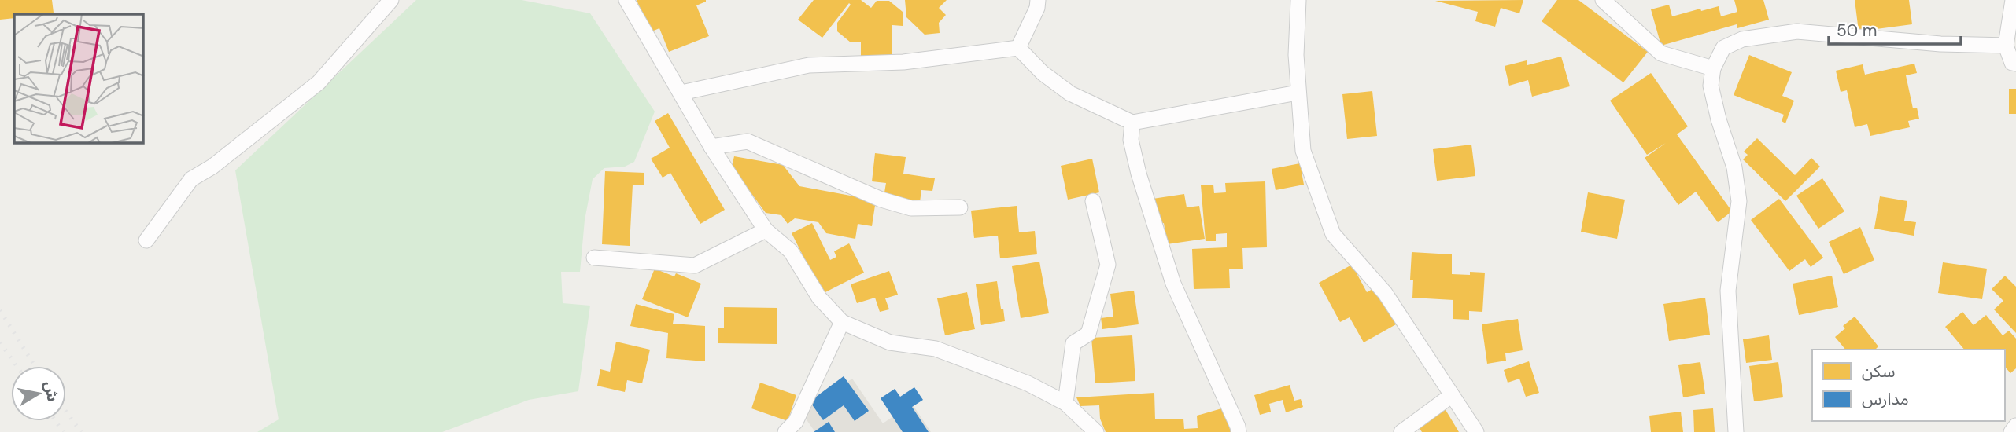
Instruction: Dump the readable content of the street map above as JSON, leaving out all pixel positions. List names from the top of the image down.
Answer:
{
  "legend": ["سكن", "مدارس"],
  "scale_bar": "50 m",
  "north": "right"
}
